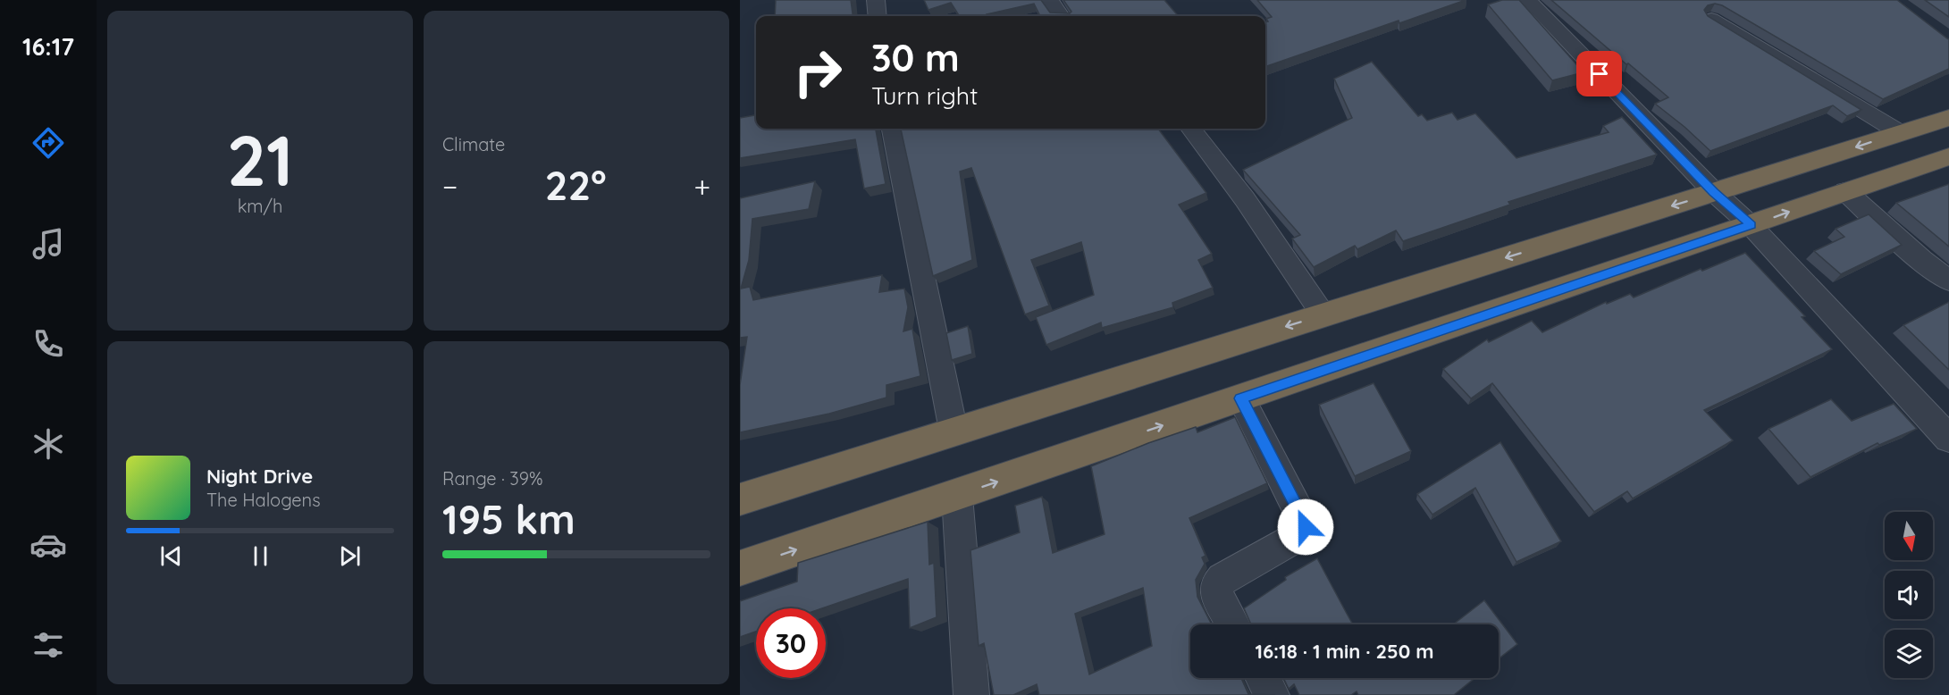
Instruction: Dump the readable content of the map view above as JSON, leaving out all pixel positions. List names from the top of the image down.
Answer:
{
  "north": "bottom",
  "page": {
    "tabs": "16:17",
    "tile": [
      ["21", "km/h"],
      "Climate",
      ["Range · 39%", "195 km"]
    ],
    "turn": ["30 m", "Turn right"],
    "heat": ["−", "22°", "+"],
    "song": ["Night Drive", "The Halogens"],
    "limit": "30",
    "trip": "16:18 · 1 min · 250 m"
  }
}
